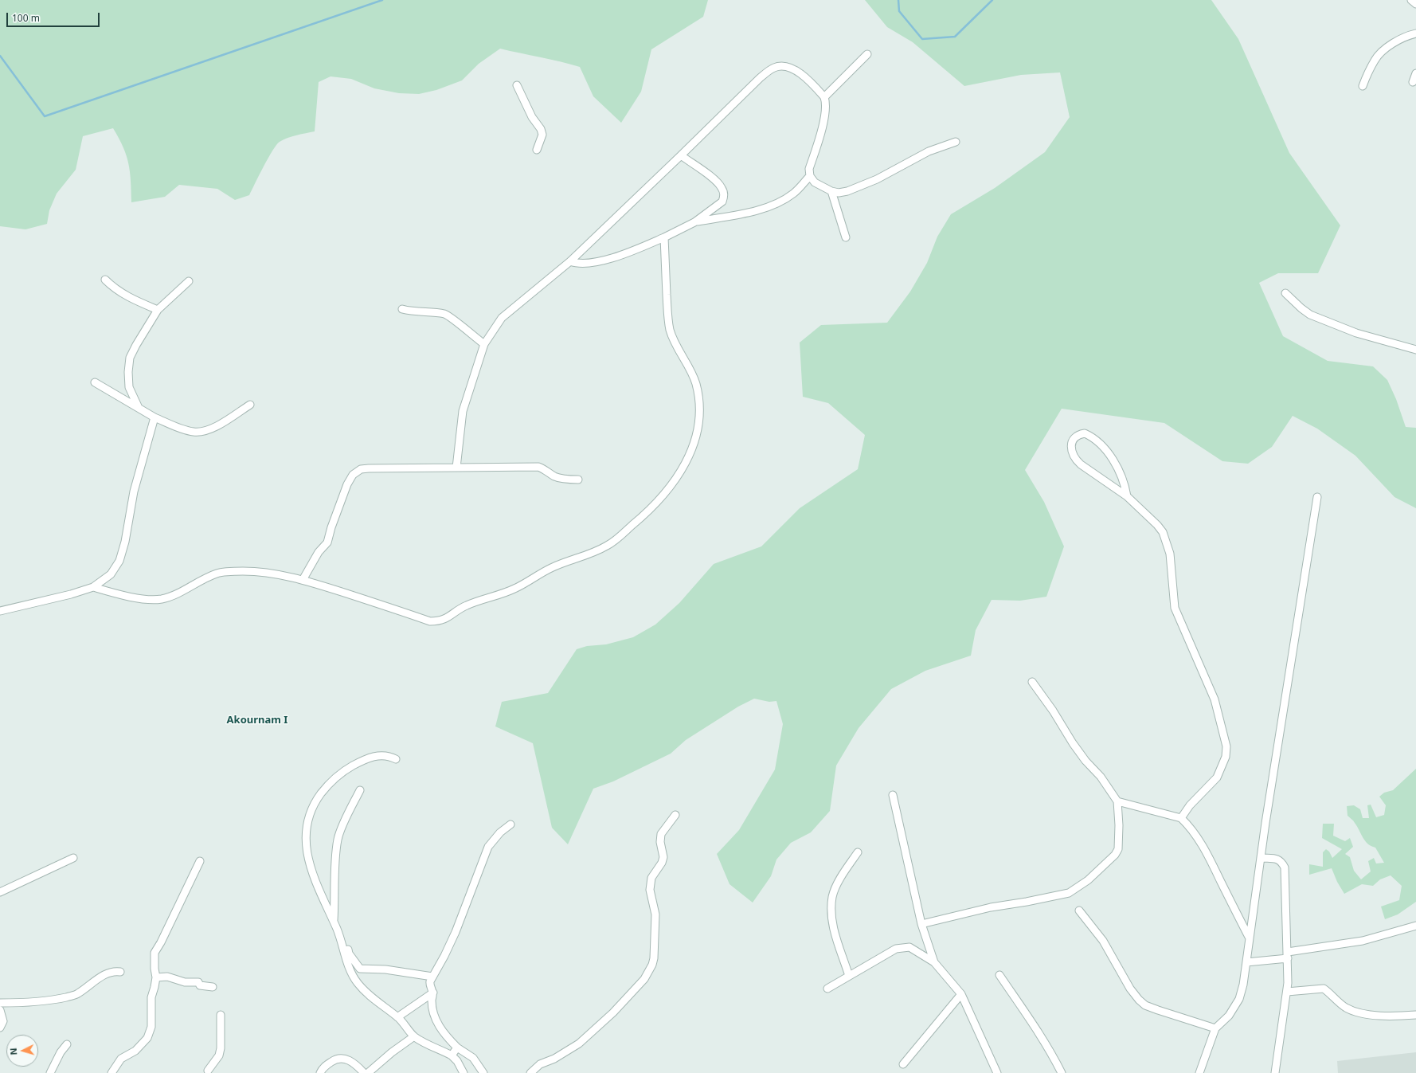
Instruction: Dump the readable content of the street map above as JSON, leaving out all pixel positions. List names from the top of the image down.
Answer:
{
  "districts": ["Akournam I"],
  "scale_bar": "100 m",
  "north": "left"
}
